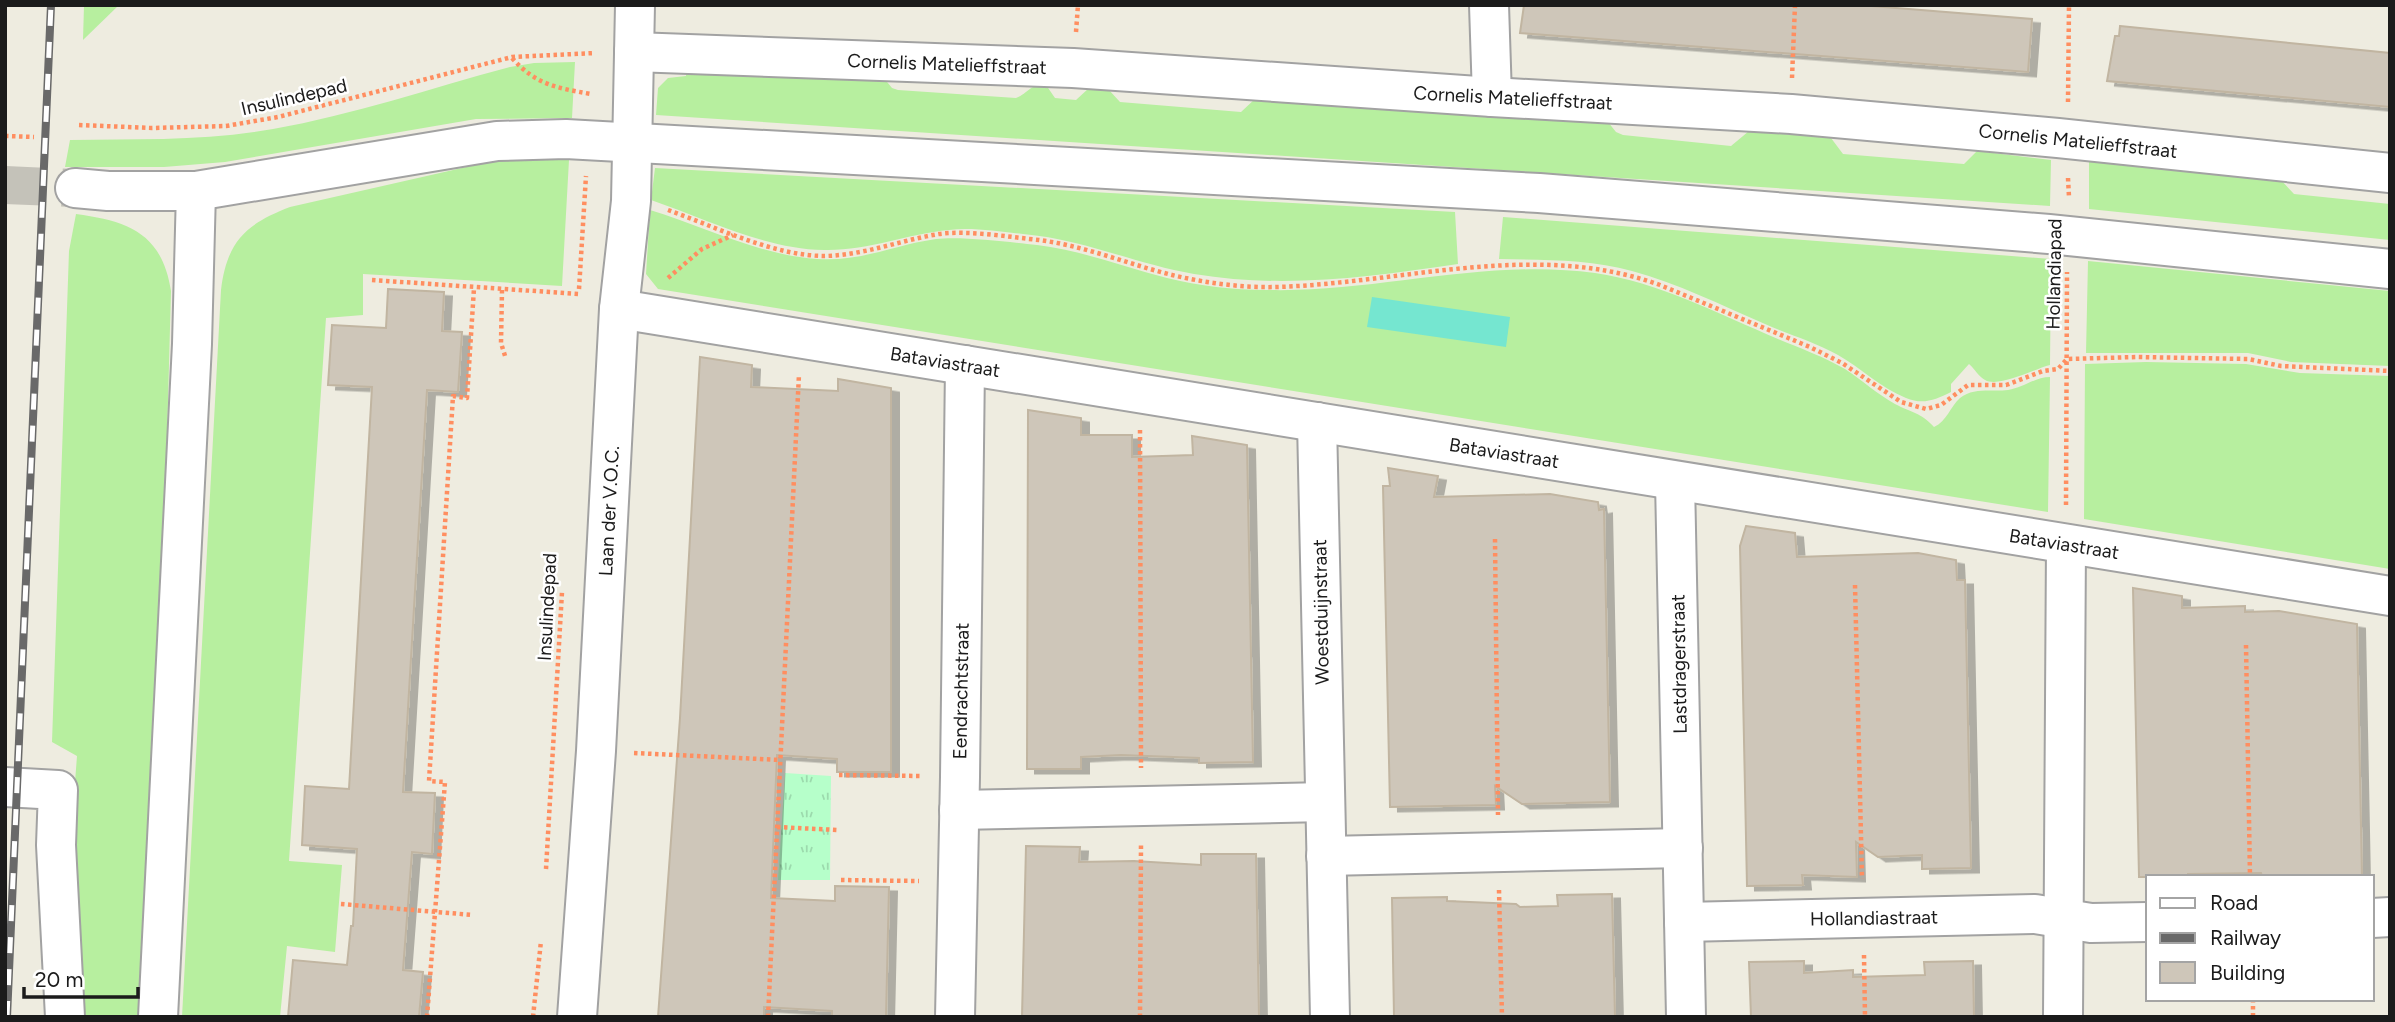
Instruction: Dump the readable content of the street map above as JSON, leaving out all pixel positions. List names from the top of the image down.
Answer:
{
  "streets": {
    "street": [
      "Cornelis Matelieffstraat",
      "Bataviastraat",
      "Laan der V.O.C.",
      "Woestduijnstraat",
      "Lastdragerstraat",
      "Eendrachtstraat",
      "Hollandiastraat"
    ],
    "path": ["Insulindepad", "Hollandiapad"]
  },
  "crossings": [
    ["Cornelis Matelieffstraat", "Hollandiapad"],
    ["Cornelis Matelieffstraat", "Laan der V.O.C."],
    ["Hollandiapad", "Bataviastraat"],
    ["Bataviastraat", "Laan der V.O.C."],
    ["Bataviastraat", "Woestduijnstraat"],
    ["Bataviastraat", "Lastdragerstraat"],
    ["Bataviastraat", "Eendrachtstraat"],
    ["Lastdragerstraat", "Hollandiastraat"]
  ],
  "legend": ["Road", "Railway", "Building"],
  "scale_bar": "20 m"
}
